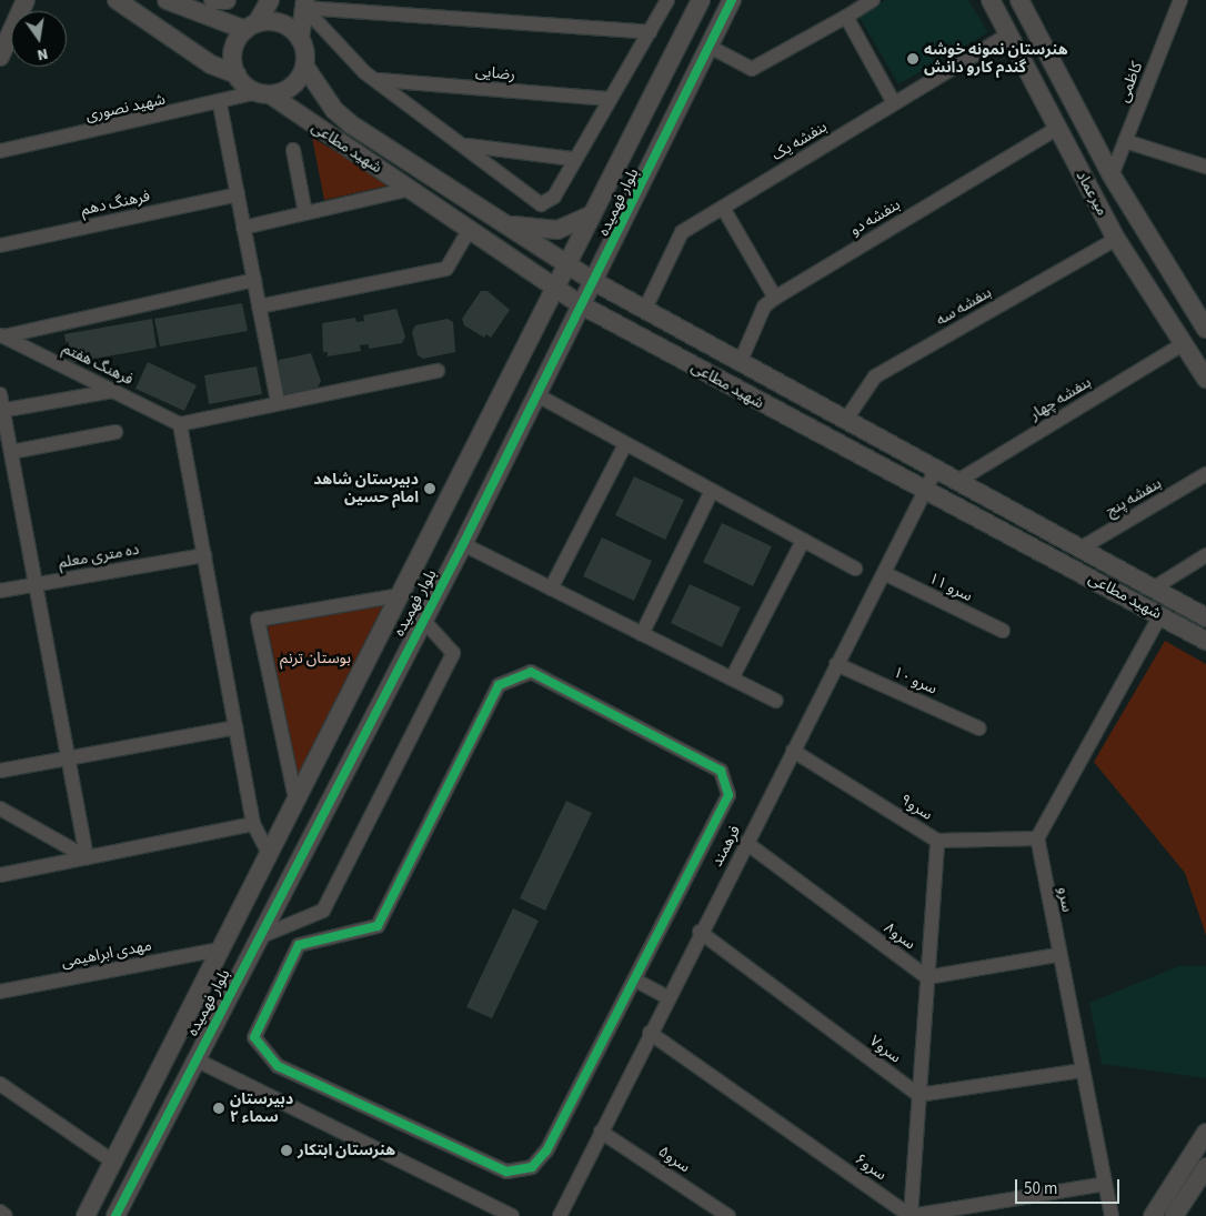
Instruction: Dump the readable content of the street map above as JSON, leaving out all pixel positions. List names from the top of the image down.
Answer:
{
  "streets": {
    "street": [
      "رضایی",
      "کاظمی",
      "شهید نصوری",
      "بنفشه یک",
      "شهید مطاعی",
      "میرعماد",
      "بلوار فهمیده",
      "فرهنگ دهم",
      "بنفشه دو",
      "بنفشه سه",
      "فرهنگ هفتم",
      "بنفشه چهار",
      "بنفشه پنج",
      "ده متری معلم",
      "۱۱ سرو",
      "سرو ۱۰",
      "سرو۹",
      "فرهمند",
      "سرو",
      "سرو۸",
      "مهدی ابراهیمی",
      "سرو۷",
      "سرو۵",
      "سرو۶"
    ]
  },
  "crossings": [
    ["کاظمی", "میرعماد"],
    ["شهید نصوری", "شهید مطاعی"],
    ["بنفشه یک", "شهید مطاعی"],
    ["بنفشه یک", "میرعماد"],
    ["شهید مطاعی", "بلوار فهمیده"],
    ["شهید مطاعی", "بنفشه دو"],
    ["شهید مطاعی", "بنفشه سه"],
    ["شهید مطاعی", "بنفشه چهار"],
    ["شهید مطاعی", "بنفشه پنج"],
    ["شهید مطاعی", "فرهمند"],
    ["میرعماد", "بنفشه دو"],
    ["میرعماد", "بنفشه سه"],
    ["میرعماد", "بنفشه چهار"],
    ["بلوار فهمیده", "مهدی ابراهیمی"],
    ["۱۱ سرو", "فرهمند"],
    ["سرو ۱۰", "فرهمند"],
    ["سرو۹", "فرهمند"],
    ["سرو۹", "سرو"],
    ["فرهمند", "سرو۸"],
    ["فرهمند", "سرو۷"],
    ["فرهمند", "سرو۵"],
    ["فرهمند", "سرو۶"]
  ],
  "parks": ["بوستان ترنم"],
  "places": [
    "هنرستان نمونه خوشه گندم کارو دانش",
    "دبیرستان شاهد امام حسین",
    "دبیرستان سماء ٢",
    "هنرستان ابتکار"
  ],
  "scale_bar": "50 m",
  "north": "bottom"
}
